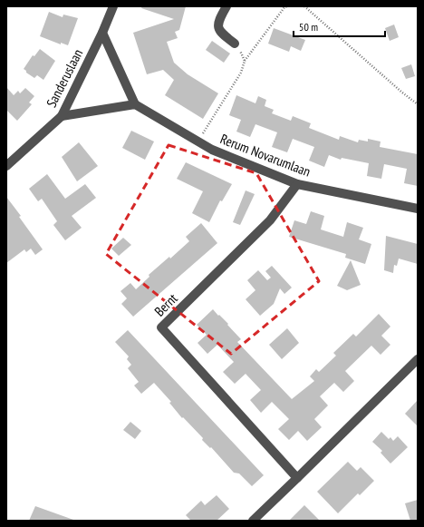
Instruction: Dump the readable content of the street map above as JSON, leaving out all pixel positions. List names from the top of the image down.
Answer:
{
  "streets": {
    "street": ["Sanderuslaan", "Rerum Novarumlaan", "Bernt"]
  },
  "crossings": [
    ["Rerum Novarumlaan", "Bernt"]
  ],
  "scale_bar": "50 m"
}
